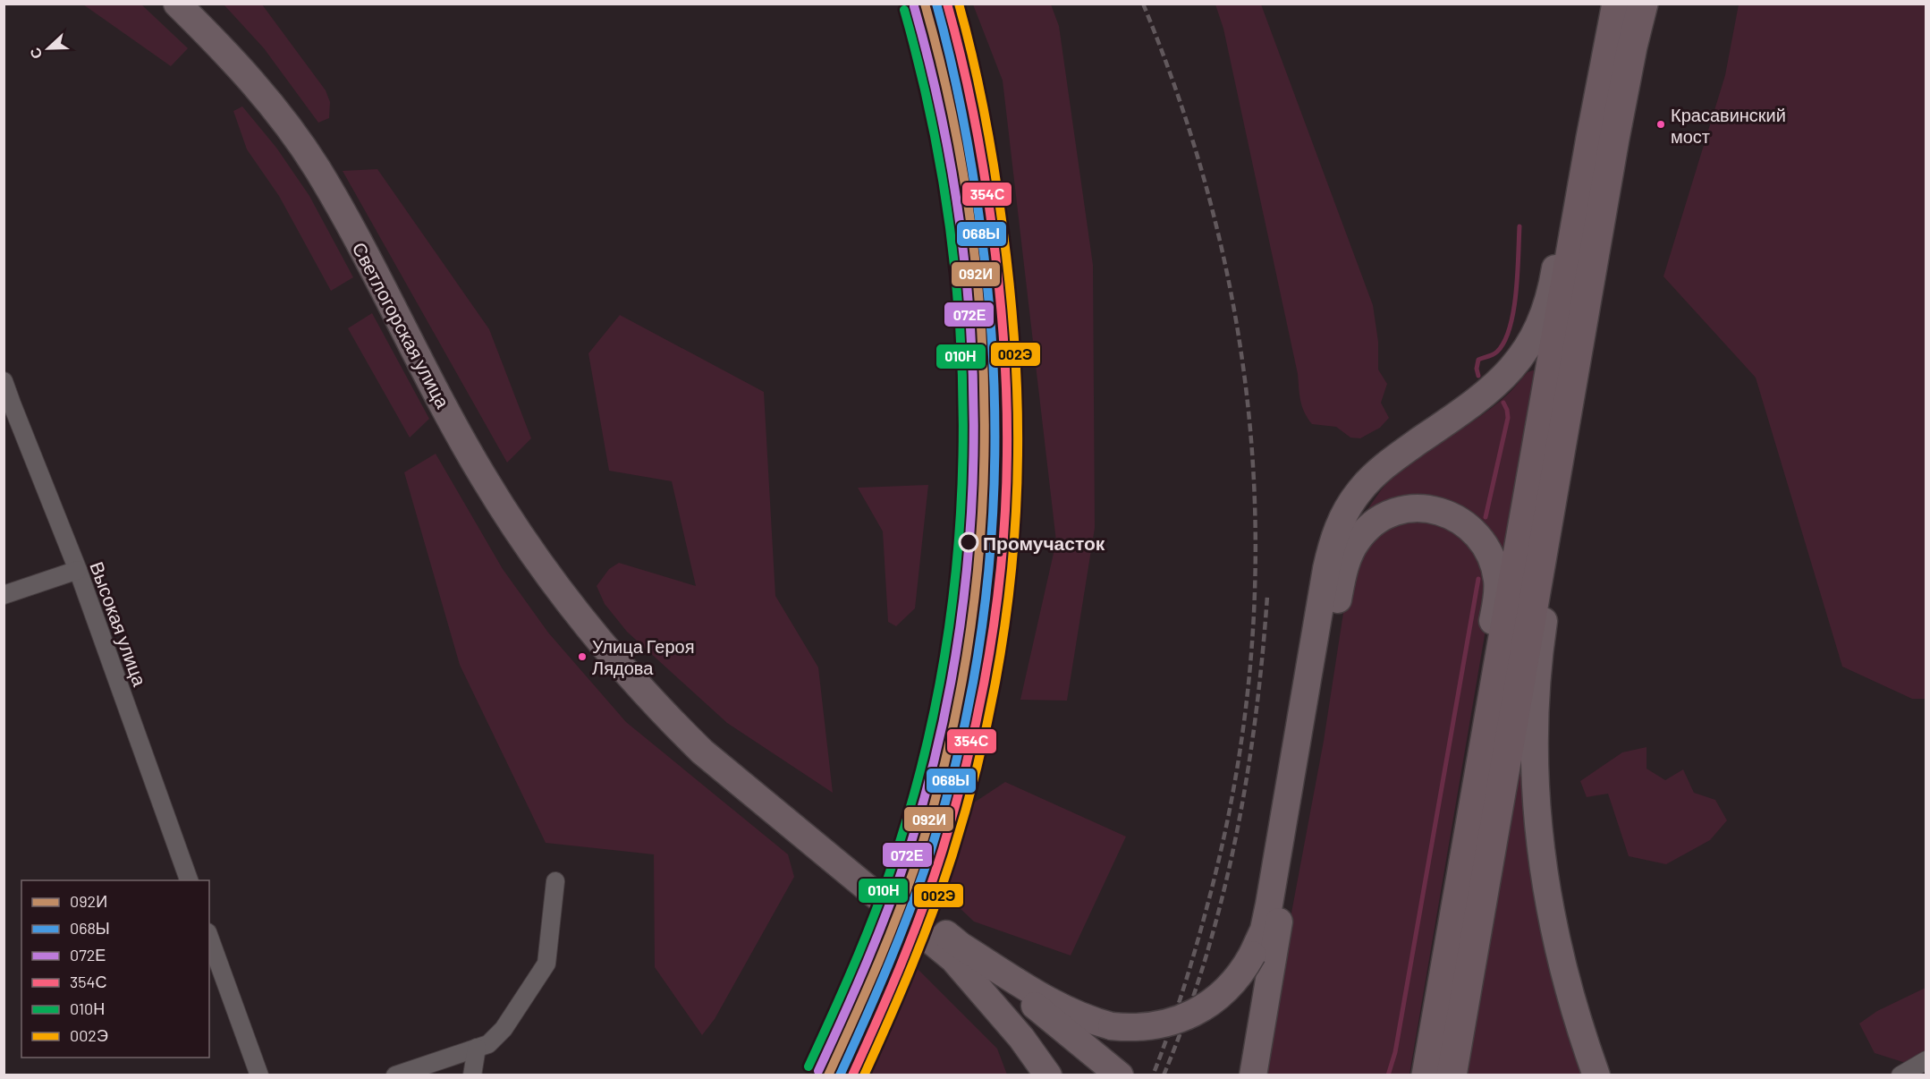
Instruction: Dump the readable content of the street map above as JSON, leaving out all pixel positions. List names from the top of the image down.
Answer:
{
  "streets": {
    "main road": ["Светлогорская улица"],
    "street": ["Высокая улица"]
  },
  "places": ["Красавинский мост", "Промучасток", "Улица Героя Лядова"],
  "lines": [
    "transit line 092И",
    "transit line 068Ы",
    "transit line 354С",
    "transit line 002Э",
    "transit line 072Е",
    "transit line 010Н"
  ],
  "legend": [
    "092И",
    "068Ы",
    "072Е",
    "354С",
    "010Н",
    "002Э"
  ],
  "north": "left"
}
